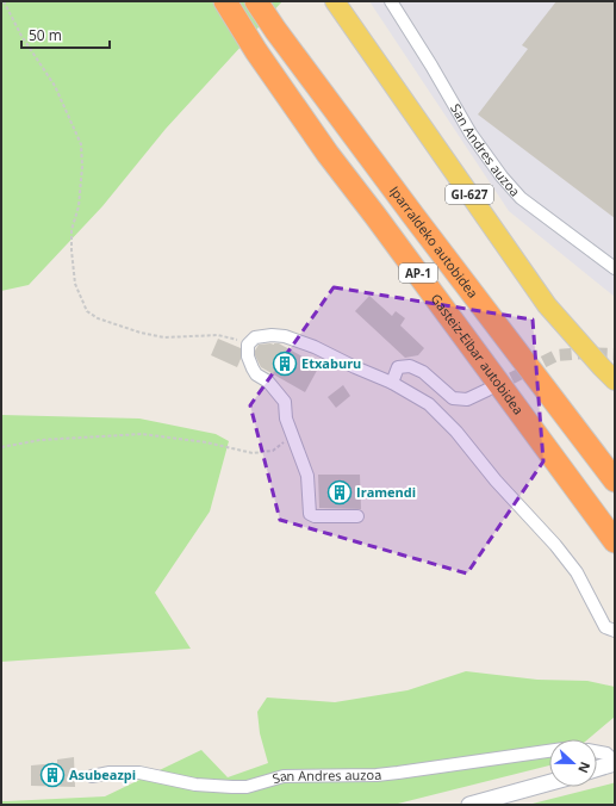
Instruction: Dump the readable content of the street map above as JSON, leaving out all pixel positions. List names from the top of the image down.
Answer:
{
  "streets": {
    "highway": ["Iparraldeko autobidea", "AP-1", "Gasteiz-Eibar autobidea"],
    "main road": ["GI-627"],
    "street": ["San Andres auzoa"]
  },
  "places": {
    "building": ["Etxaburu", "Iramendi", "Asubeazpi"]
  },
  "scale_bar": "50 m",
  "north": "right"
}
